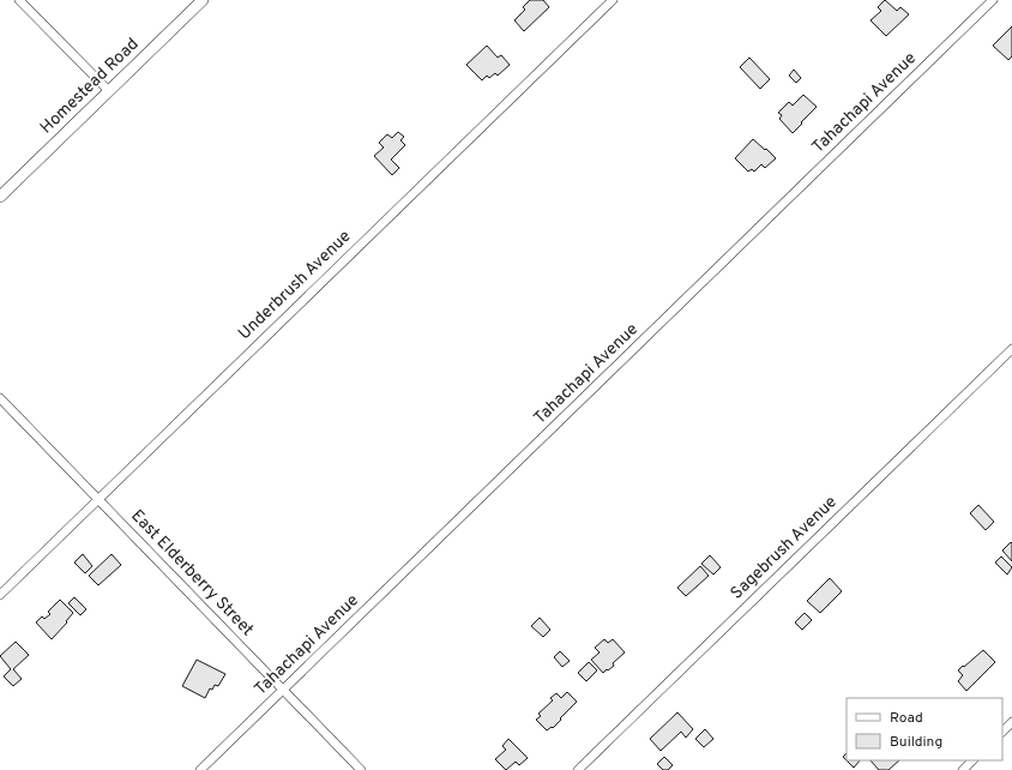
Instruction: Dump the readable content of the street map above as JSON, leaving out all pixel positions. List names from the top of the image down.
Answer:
{
  "streets": {
    "main road": ["Homestead Road"],
    "street": [
      "Tahachapi Avenue",
      "Underbrush Avenue",
      "Sagebrush Avenue",
      "East Elderberry Street"
    ]
  },
  "crossings": [
    ["Tahachapi Avenue", "East Elderberry Street"],
    ["Underbrush Avenue", "East Elderberry Street"]
  ],
  "legend": ["Road", "Building"]
}
